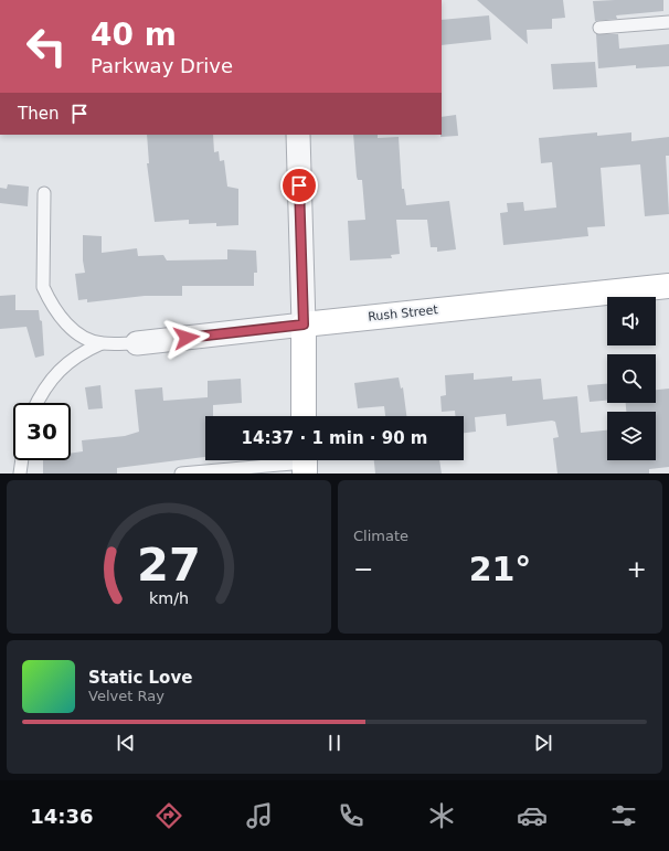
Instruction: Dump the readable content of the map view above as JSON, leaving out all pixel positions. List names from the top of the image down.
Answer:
{
  "streets": {
    "street": ["Rush Street"]
  },
  "page": {
    "turn": ["40 m", "Parkway Drive"],
    "then": "Then",
    "limit": "30",
    "trip": "14:37 · 1 min · 90 m",
    "tile": "Climate",
    "heat": ["−", "21°", "+"],
    "song": ["Static Love", "Velvet Ray"],
    "tabs": "14:36",
    "gauge": ["27", "km/h"]
  }
}
